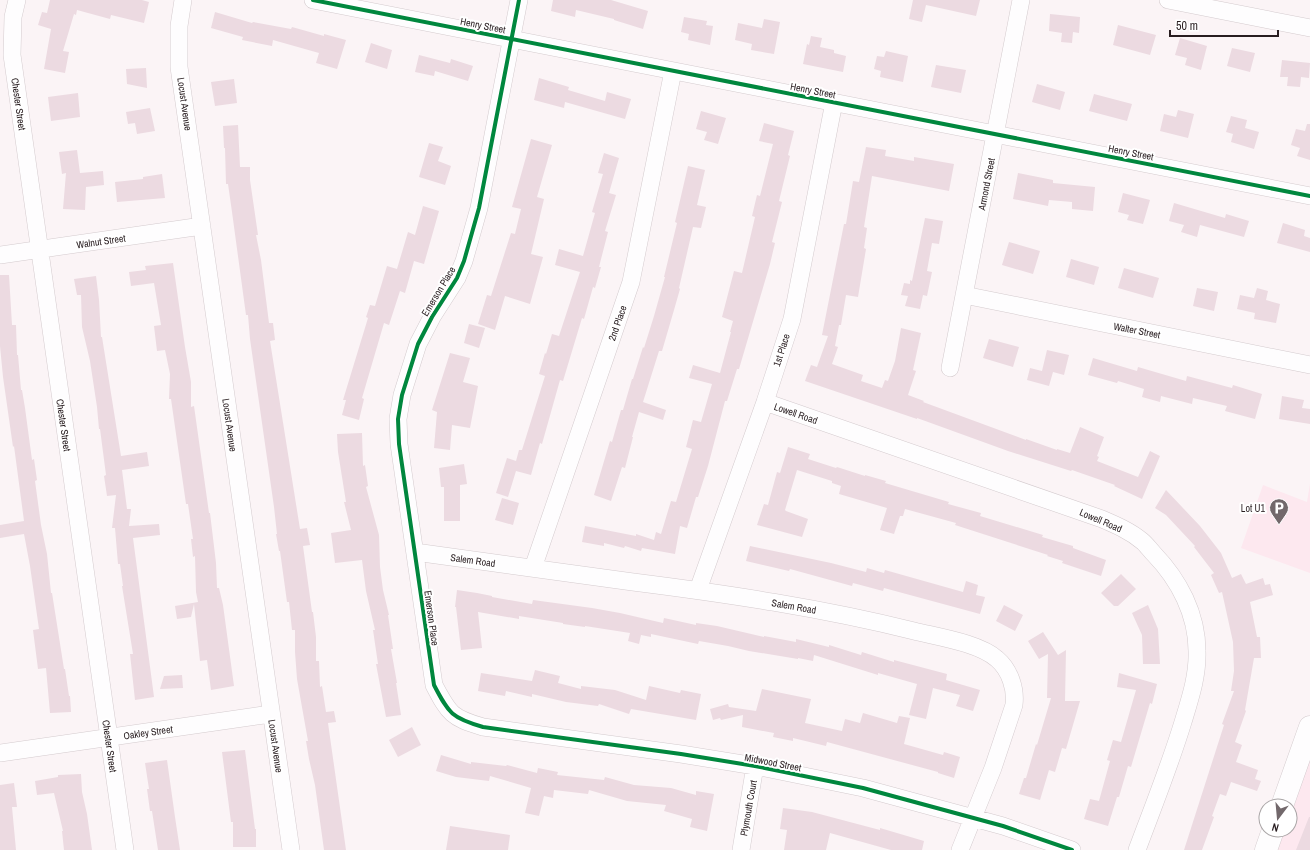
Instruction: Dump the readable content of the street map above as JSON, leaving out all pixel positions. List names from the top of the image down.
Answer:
{
  "streets": {
    "street": [
      "Henry Street",
      "Chester Street",
      "Locust Avenue",
      "Armond Street",
      "Walnut Street",
      "Emerson Place",
      "2nd Place",
      "Walter Street",
      "1st Place",
      "Lowell Road",
      "Salem Road",
      "Oakley Street",
      "Midwood Street",
      "Plymouth Court"
    ]
  },
  "crossings": [
    ["Henry Street", "Armond Street"],
    ["Henry Street", "Emerson Place"],
    ["Henry Street", "2nd Place"],
    ["Henry Street", "1st Place"],
    ["Chester Street", "Walnut Street"],
    ["Chester Street", "Oakley Street"],
    ["Locust Avenue", "Walnut Street"],
    ["Locust Avenue", "Oakley Street"],
    ["Armond Street", "Walter Street"],
    ["Emerson Place", "Salem Road"],
    ["Emerson Place", "Midwood Street"],
    ["2nd Place", "Salem Road"],
    ["1st Place", "Lowell Road"],
    ["1st Place", "Salem Road"],
    ["Salem Road", "Midwood Street"],
    ["Midwood Street", "Plymouth Court"]
  ],
  "places": {
    "parking": ["Lot U1"]
  },
  "scale_bar": "50 m",
  "north": "bottom"
}
